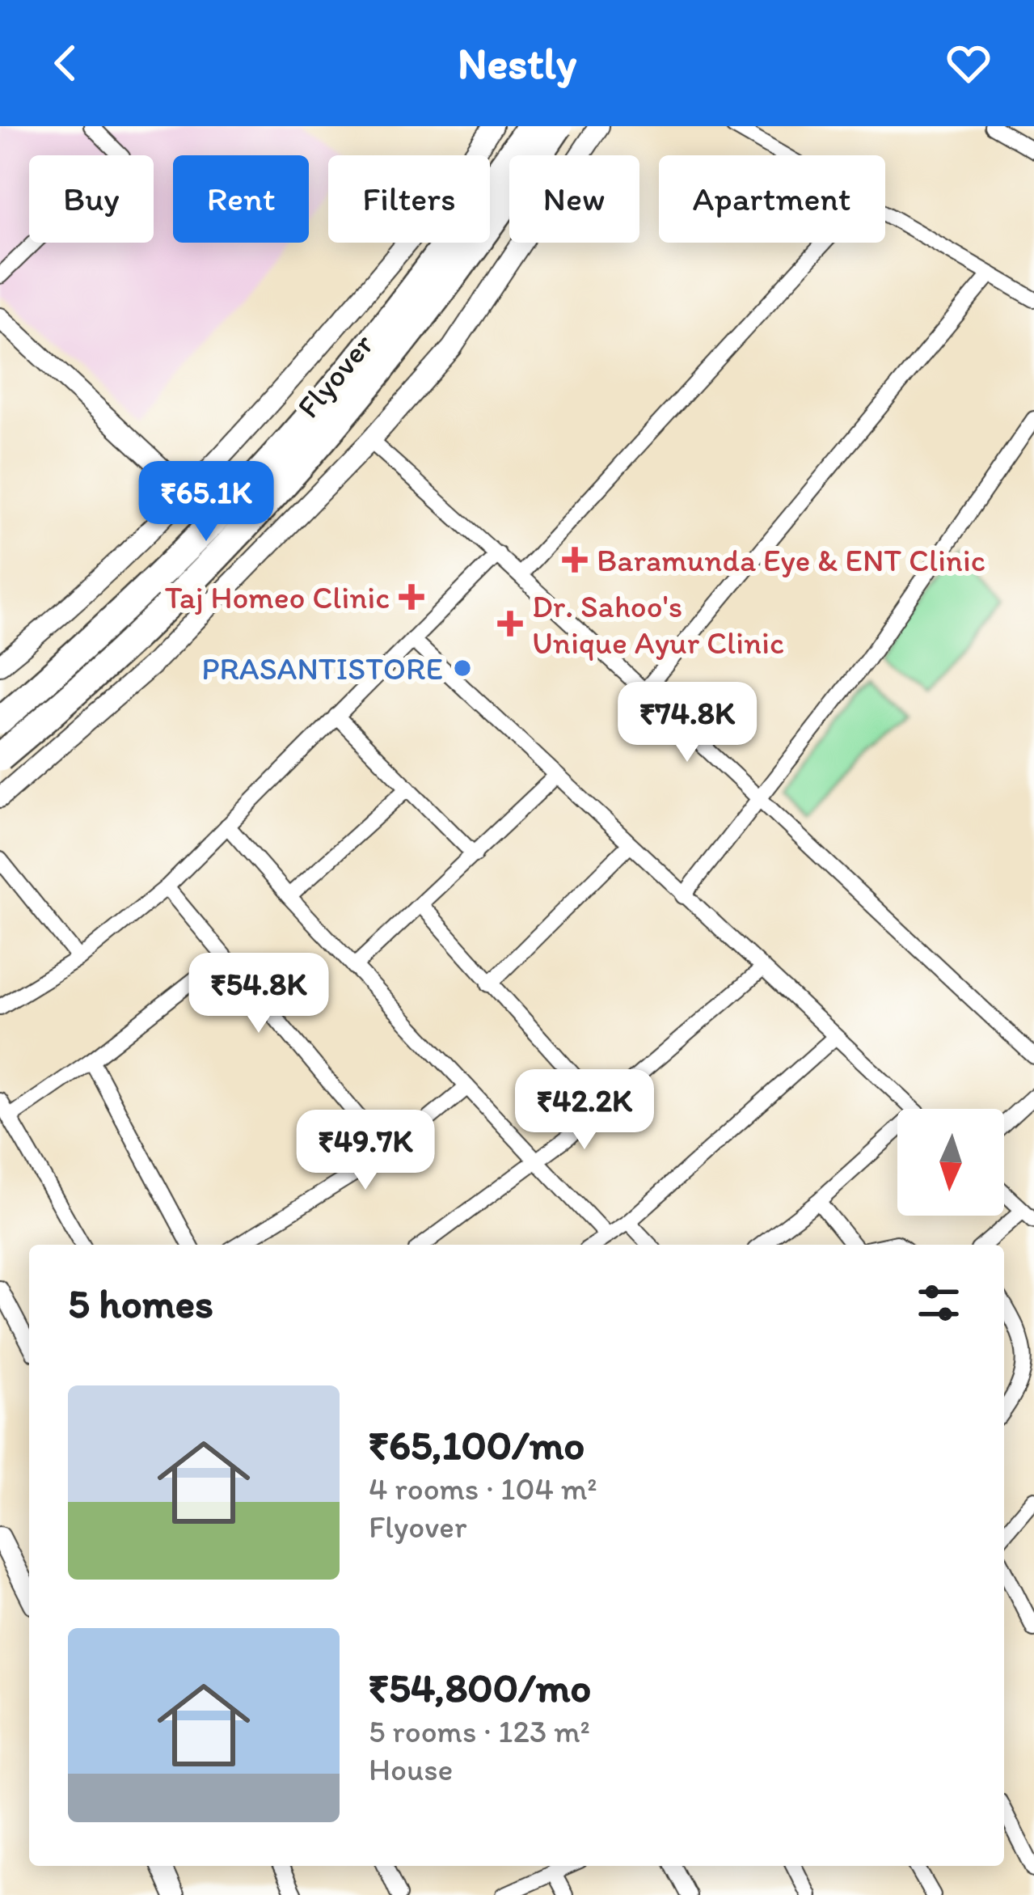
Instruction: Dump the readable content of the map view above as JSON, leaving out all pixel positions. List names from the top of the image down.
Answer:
{
  "streets": {
    "highway": ["Flyover"]
  },
  "places": {
    "health": ["Baramunda Eye & ENT Clinic", "Taj Homeo Clinic", "Dr. Sahoo's Unique Ayur Clinic"],
    "other": ["PRASANTISTORE"]
  },
  "north": "bottom",
  "page": {
    "header": "Nestly",
    "chip": [
      "Buy",
      "Rent",
      "Filters",
      "New",
      "Apartment"
    ],
    "price": [
      "₹65.1K",
      "₹74.8K",
      "₹54.8K",
      "₹42.2K",
      "₹49.7K"
    ],
    "heading": "5 homes",
    "list": [
      {
        "name": "₹65,100/mo",
        "note": "4 rooms · 104 m² · Flyover"
      },
      {
        "name": "₹54,800/mo",
        "note": "5 rooms · 123 m² · House"
      }
    ]
  }
}
